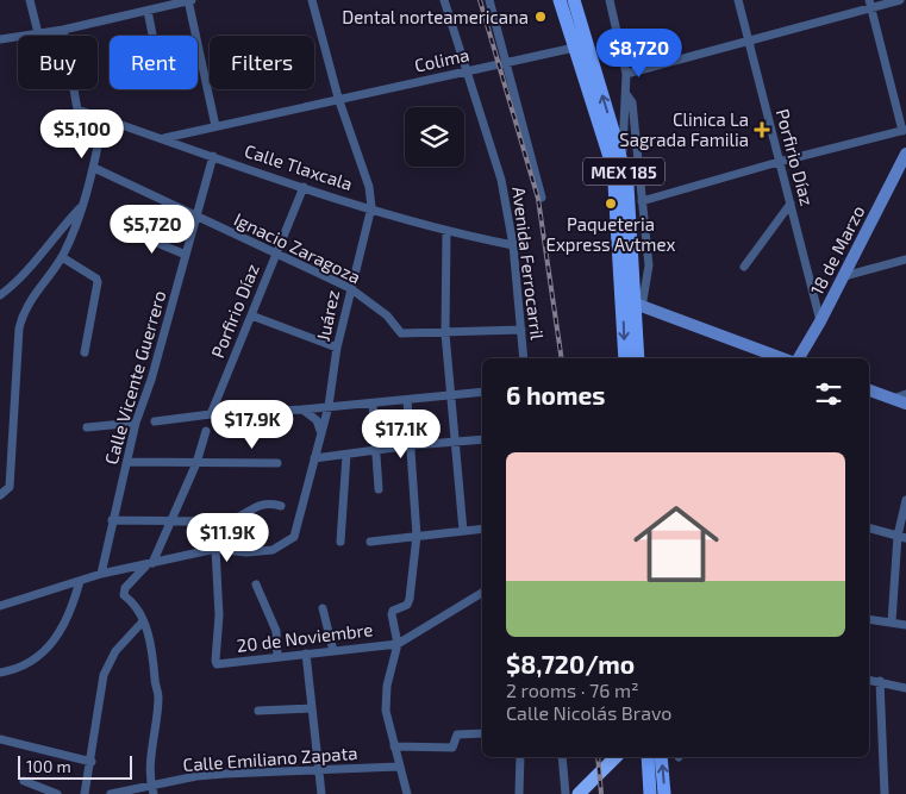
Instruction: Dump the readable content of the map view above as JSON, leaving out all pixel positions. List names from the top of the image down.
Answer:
{
  "streets": {
    "main road": ["MEX 185", "18 de Marzo"],
    "street": [
      "Colima",
      "Porfirio Díaz",
      "Calle Tlaxcala",
      "Ignacio Zaragoza",
      "Avenida Ferrocarril",
      "Juárez",
      "Calle Vicente Guerrero",
      "20 de Noviembre",
      "Calle Emiliano Zapata"
    ]
  },
  "crossings": [
    ["Colima", "Calle Tlaxcala"],
    ["Colima", "MEX 185"],
    ["Colima", "Avenida Ferrocarril"],
    ["Porfirio Díaz", "Calle Tlaxcala"],
    ["Porfirio Díaz", "Ignacio Zaragoza"],
    ["Porfirio Díaz", "18 de Marzo"],
    ["Calle Tlaxcala", "Avenida Ferrocarril"],
    ["Calle Tlaxcala", "Juárez"],
    ["Calle Tlaxcala", "Calle Vicente Guerrero"],
    ["Ignacio Zaragoza", "Avenida Ferrocarril"],
    ["Ignacio Zaragoza", "Juárez"],
    ["Ignacio Zaragoza", "Calle Vicente Guerrero"],
    ["Juárez", "20 de Noviembre"],
    ["20 de Noviembre", "Calle Emiliano Zapata"]
  ],
  "places": {
    "other": ["Dental norteamericana", "Paqueteria Express Avtmex"],
    "health": ["Clinica La Sagrada Familia"]
  },
  "scale_bar": "100 m",
  "page": {
    "price": [
      "$8,720",
      "$5,100",
      "$5,720",
      "$17.9K",
      "$17.1K",
      "$11.9K"
    ],
    "chip": ["Buy", "Rent", "Filters"],
    "heading": "6 homes",
    "list": [
      {
        "name": "$8,720/mo",
        "note": "2 rooms · 76 m² · Calle Nicolás Bravo"
      }
    ],
    "scale": "100 m"
  }
}
